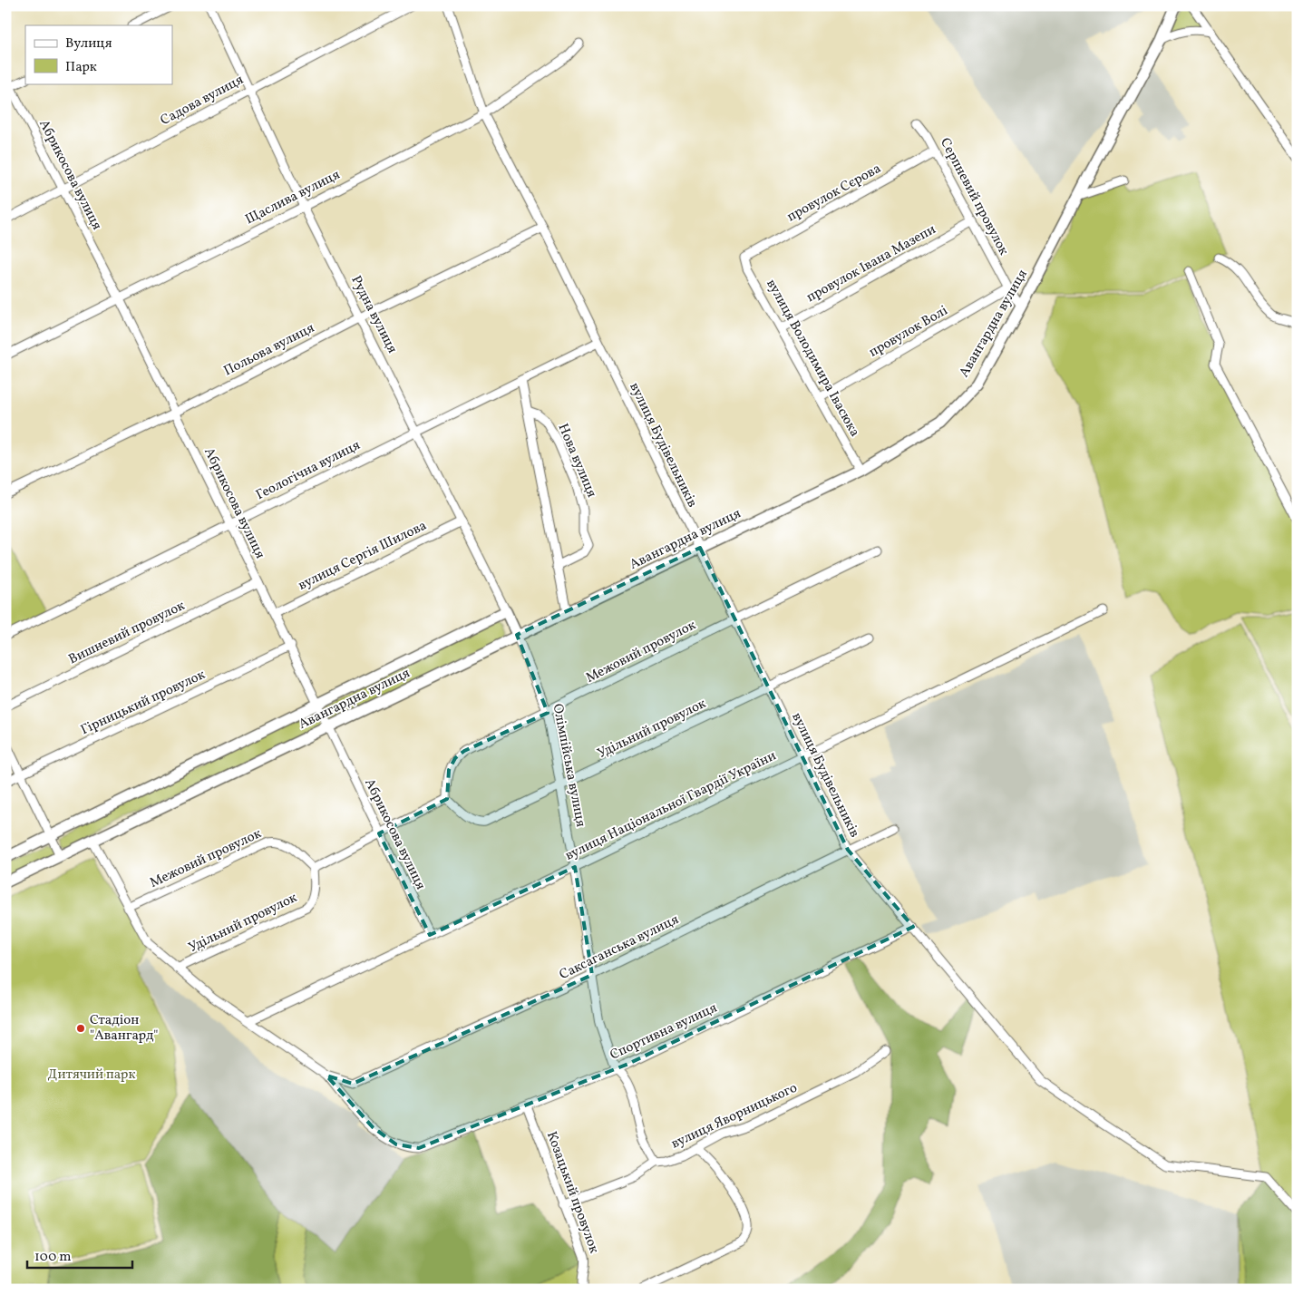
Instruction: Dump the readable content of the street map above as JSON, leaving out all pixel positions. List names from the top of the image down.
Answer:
{
  "streets": {
    "street": [
      "Садова вулиця",
      "Абрикосова вулиця",
      "провулок Сєрова",
      "Серпневий провулок",
      "Щаслива вулиця",
      "провулок Івана Мазепи",
      "Рудна вулиця",
      "Авангардна вулиця",
      "провулок Волі",
      "Польова вулиця",
      "вулиця Володимира Івасюка",
      "вулиця Будівельників",
      "Нова вулиця",
      "Геологічна вулиця",
      "вулиця Сергія Шилова",
      "Вишневий провулок",
      "Межовий провулок",
      "Гірницький провулок",
      "Удільний провулок",
      "Олімпійська вулиця",
      "вулиця Національної Гвардії України",
      "Саксаганська вулиця",
      "Спортивна вулиця",
      "вулиця Яворницького",
      "Козацький провулок"
    ]
  },
  "crossings": [
    ["Садова вулиця", "Абрикосова вулиця"],
    ["Садова вулиця", "Рудна вулиця"],
    ["Абрикосова вулиця", "Щаслива вулиця"],
    ["Абрикосова вулиця", "Авангардна вулиця"],
    ["Абрикосова вулиця", "Польова вулиця"],
    ["Абрикосова вулиця", "Геологічна вулиця"],
    ["Абрикосова вулиця", "вулиця Сергія Шилова"],
    ["Абрикосова вулиця", "Вишневий провулок"],
    ["Абрикосова вулиця", "Гірницький провулок"],
    ["Абрикосова вулиця", "вулиця Національної Гвардії України"],
    ["провулок Сєрова", "Серпневий провулок"],
    ["провулок Сєрова", "вулиця Володимира Івасюка"],
    ["Серпневий провулок", "провулок Івана Мазепи"],
    ["Серпневий провулок", "Авангардна вулиця"],
    ["Серпневий провулок", "провулок Волі"],
    ["Щаслива вулиця", "Рудна вулиця"],
    ["Щаслива вулиця", "вулиця Будівельників"],
    ["провулок Івана Мазепи", "вулиця Володимира Івасюка"],
    ["Рудна вулиця", "Авангардна вулиця"],
    ["Рудна вулиця", "Польова вулиця"],
    ["Рудна вулиця", "Геологічна вулиця"],
    ["Рудна вулиця", "вулиця Сергія Шилова"],
    ["Рудна вулиця", "Олімпійська вулиця"],
    ["Авангардна вулиця", "вулиця Володимира Івасюка"],
    ["Авангардна вулиця", "вулиця Будівельників"],
    ["Авангардна вулиця", "Олімпійська вулиця"],
    ["провулок Волі", "вулиця Володимира Івасюка"],
    ["Польова вулиця", "вулиця Будівельників"],
    ["вулиця Будівельників", "Геологічна вулиця"],
    ["вулиця Будівельників", "Межовий провулок"],
    ["вулиця Будівельників", "Удільний провулок"],
    ["вулиця Будівельників", "вулиця Національної Гвардії України"],
    ["вулиця Будівельників", "Саксаганська вулиця"],
    ["вулиця Будівельників", "Спортивна вулиця"],
    ["Межовий провулок", "Удільний провулок"],
    ["Межовий провулок", "Олімпійська вулиця"],
    ["Удільний провулок", "Олімпійська вулиця"],
    ["Олімпійська вулиця", "вулиця Національної Гвардії України"],
    ["Олімпійська вулиця", "Саксаганська вулиця"],
    ["Олімпійська вулиця", "Спортивна вулиця"],
    ["Олімпійська вулиця", "вулиця Яворницького"],
    ["Саксаганська вулиця", "Спортивна вулиця"],
    ["Спортивна вулиця", "Козацький провулок"],
    ["вулиця Яворницького", "Козацький провулок"]
  ],
  "parks": ["Дитячий парк"],
  "places": ["Стадіон \"Авангард\""],
  "legend": ["Вулиця", "Парк"],
  "scale_bar": "100 m"
}
